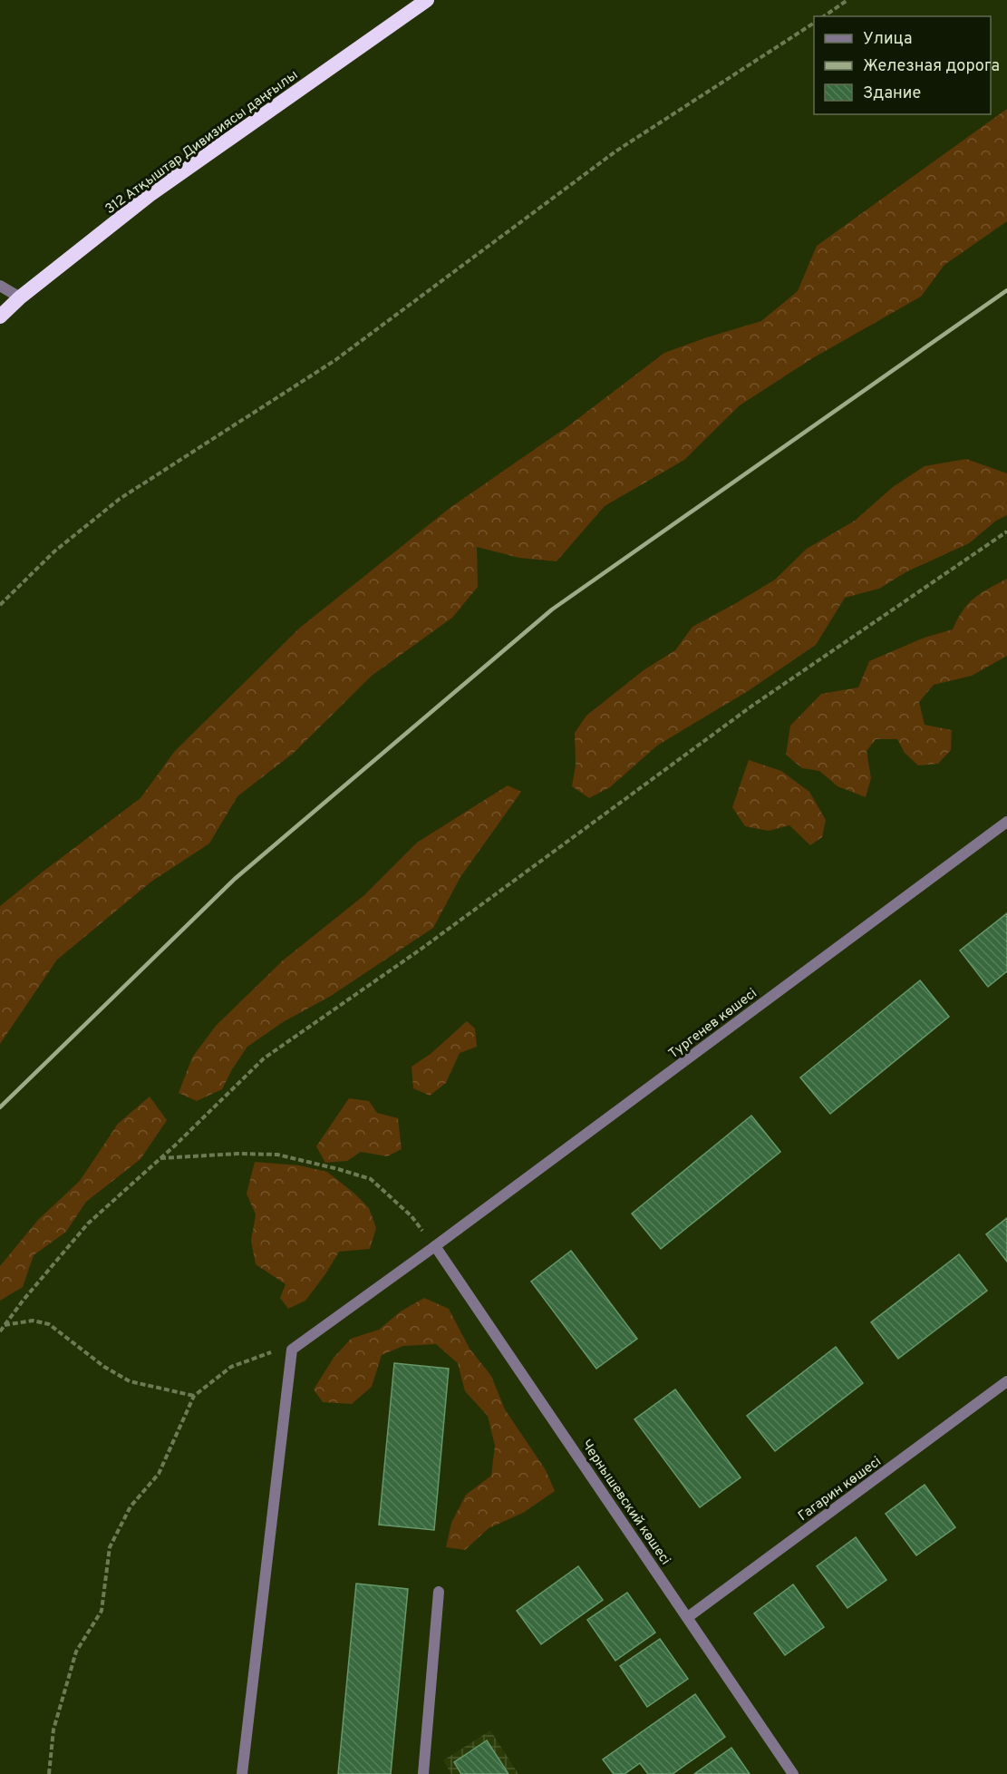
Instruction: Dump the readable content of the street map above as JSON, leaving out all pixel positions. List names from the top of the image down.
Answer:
{
  "streets": {
    "highway": ["312 Атқыштар Дивизиясы даңғылы"],
    "street": ["Тургенев көшесі", "Гагарин көшесі", "Чернышевский көшесі"]
  },
  "crossings": [
    ["Тургенев көшесі", "Чернышевский көшесі"],
    ["Гагарин көшесі", "Чернышевский көшесі"]
  ],
  "legend": ["Улица", "Железная дорога", "Здание"]
}
